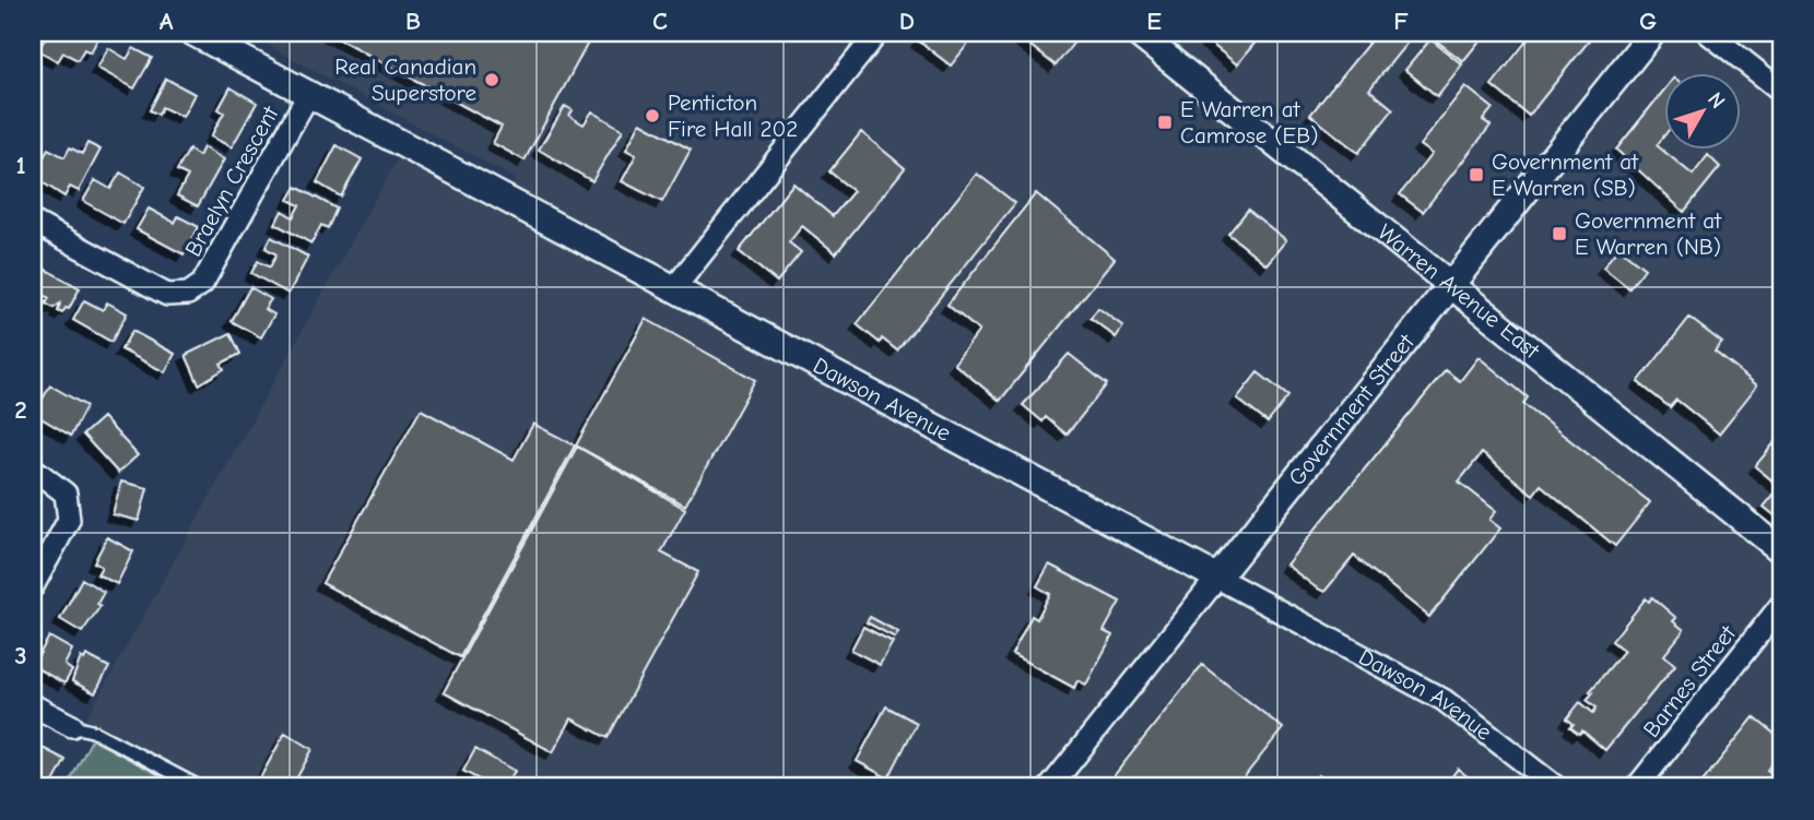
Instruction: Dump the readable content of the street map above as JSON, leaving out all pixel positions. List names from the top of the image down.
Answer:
{
  "streets": {
    "street": [
      "Braelyn Crescent",
      "Warren Avenue East",
      "Dawson Avenue",
      "Government Street",
      "Barnes Street"
    ]
  },
  "crossings": [
    ["Braelyn Crescent", "Dawson Avenue"],
    ["Warren Avenue East", "Government Street"],
    ["Dawson Avenue", "Government Street"]
  ],
  "places": {
    "other": ["Real Canadian Superstore", "Penticton Fire Hall 202"],
    "transit": ["E Warren at Camrose (EB)", "Government at E Warren (SB)", "Government at E Warren (NB)"]
  },
  "north": "top right",
  "grid": {
    "columns": [
      "A",
      "B",
      "C",
      "D",
      "E",
      "F",
      "G"
    ],
    "rows": ["1", "2", "3"]
  }
}
